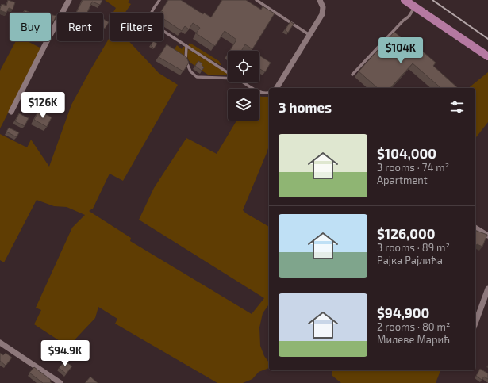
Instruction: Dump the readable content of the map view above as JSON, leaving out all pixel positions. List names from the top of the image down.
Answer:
{
  "page": {
    "chip": ["Buy", "Rent", "Filters"],
    "price": ["$104K", "$126K", "$94.9K"],
    "heading": "3 homes",
    "list": [
      {
        "name": "$104,000",
        "note": "3 rooms · 74 m² · Apartment"
      },
      {
        "name": "$126,000",
        "note": "3 rooms · 89 m² · Рајка Рајлића"
      },
      {
        "name": "$94,900",
        "note": "2 rooms · 80 m² · Милеве Мaрић"
      }
    ]
  }
}
